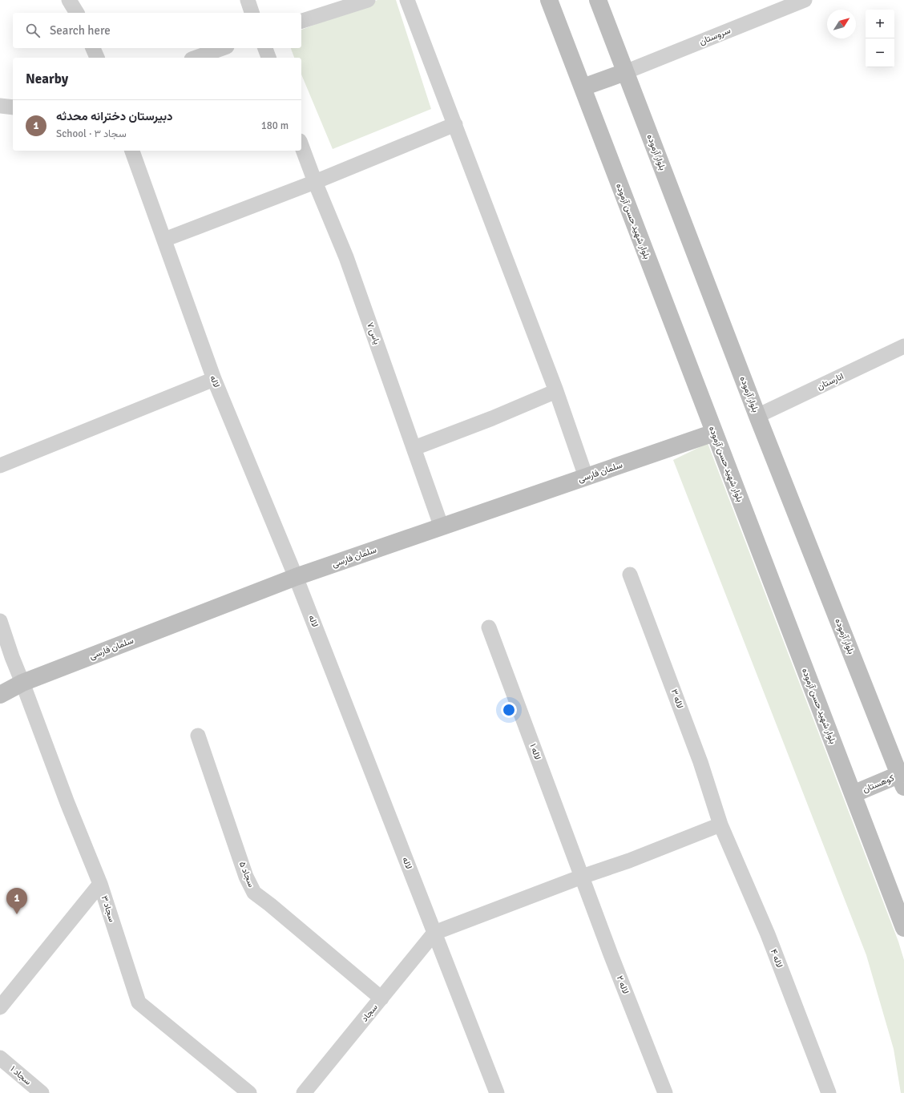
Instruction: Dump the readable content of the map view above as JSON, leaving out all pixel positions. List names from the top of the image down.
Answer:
{
  "streets": {
    "main road": [
      "بلوار آزموده",
      "بلوار شهید حسن آزموده",
      "سلمان فارسی",
      "کوهستان"
    ],
    "street": [
      "سروستان",
      "یاس ۷",
      "لاله",
      "انارستان",
      "لاله ۳",
      "لاله ۱",
      "سجاد ۵",
      "سجاد ۳",
      "لاله ۴",
      "لاله ۲",
      "سجاد",
      "سجاد ۱"
    ]
  },
  "crossings": [
    ["سروستان", "بلوار آزموده"],
    ["بلوار آزموده", "انارستان"],
    ["بلوار آزموده", "کوهستان"],
    ["بلوار شهید حسن آزموده", "سلمان فارسی"],
    ["بلوار شهید حسن آزموده", "کوهستان"],
    ["یاس ۷", "سلمان فارسی"],
    ["لاله", "سلمان فارسی"],
    ["لاله", "سجاد"],
    ["سلمان فارسی", "سجاد ۳"],
    ["لاله ۳", "لاله ۴"],
    ["لاله ۱", "لاله ۲"],
    ["سجاد ۵", "سجاد"]
  ],
  "north": "top right",
  "page": {
    "map_buttons": ["+", "−"],
    "search": "Search here",
    "heading": "Nearby",
    "list": [
      {
        "mark": "1",
        "name": "دبیرستان دخترانه محدثه",
        "note": "School · سجاد ۳",
        "value": "180 m"
      }
    ],
    "pins": "1"
  }
}
